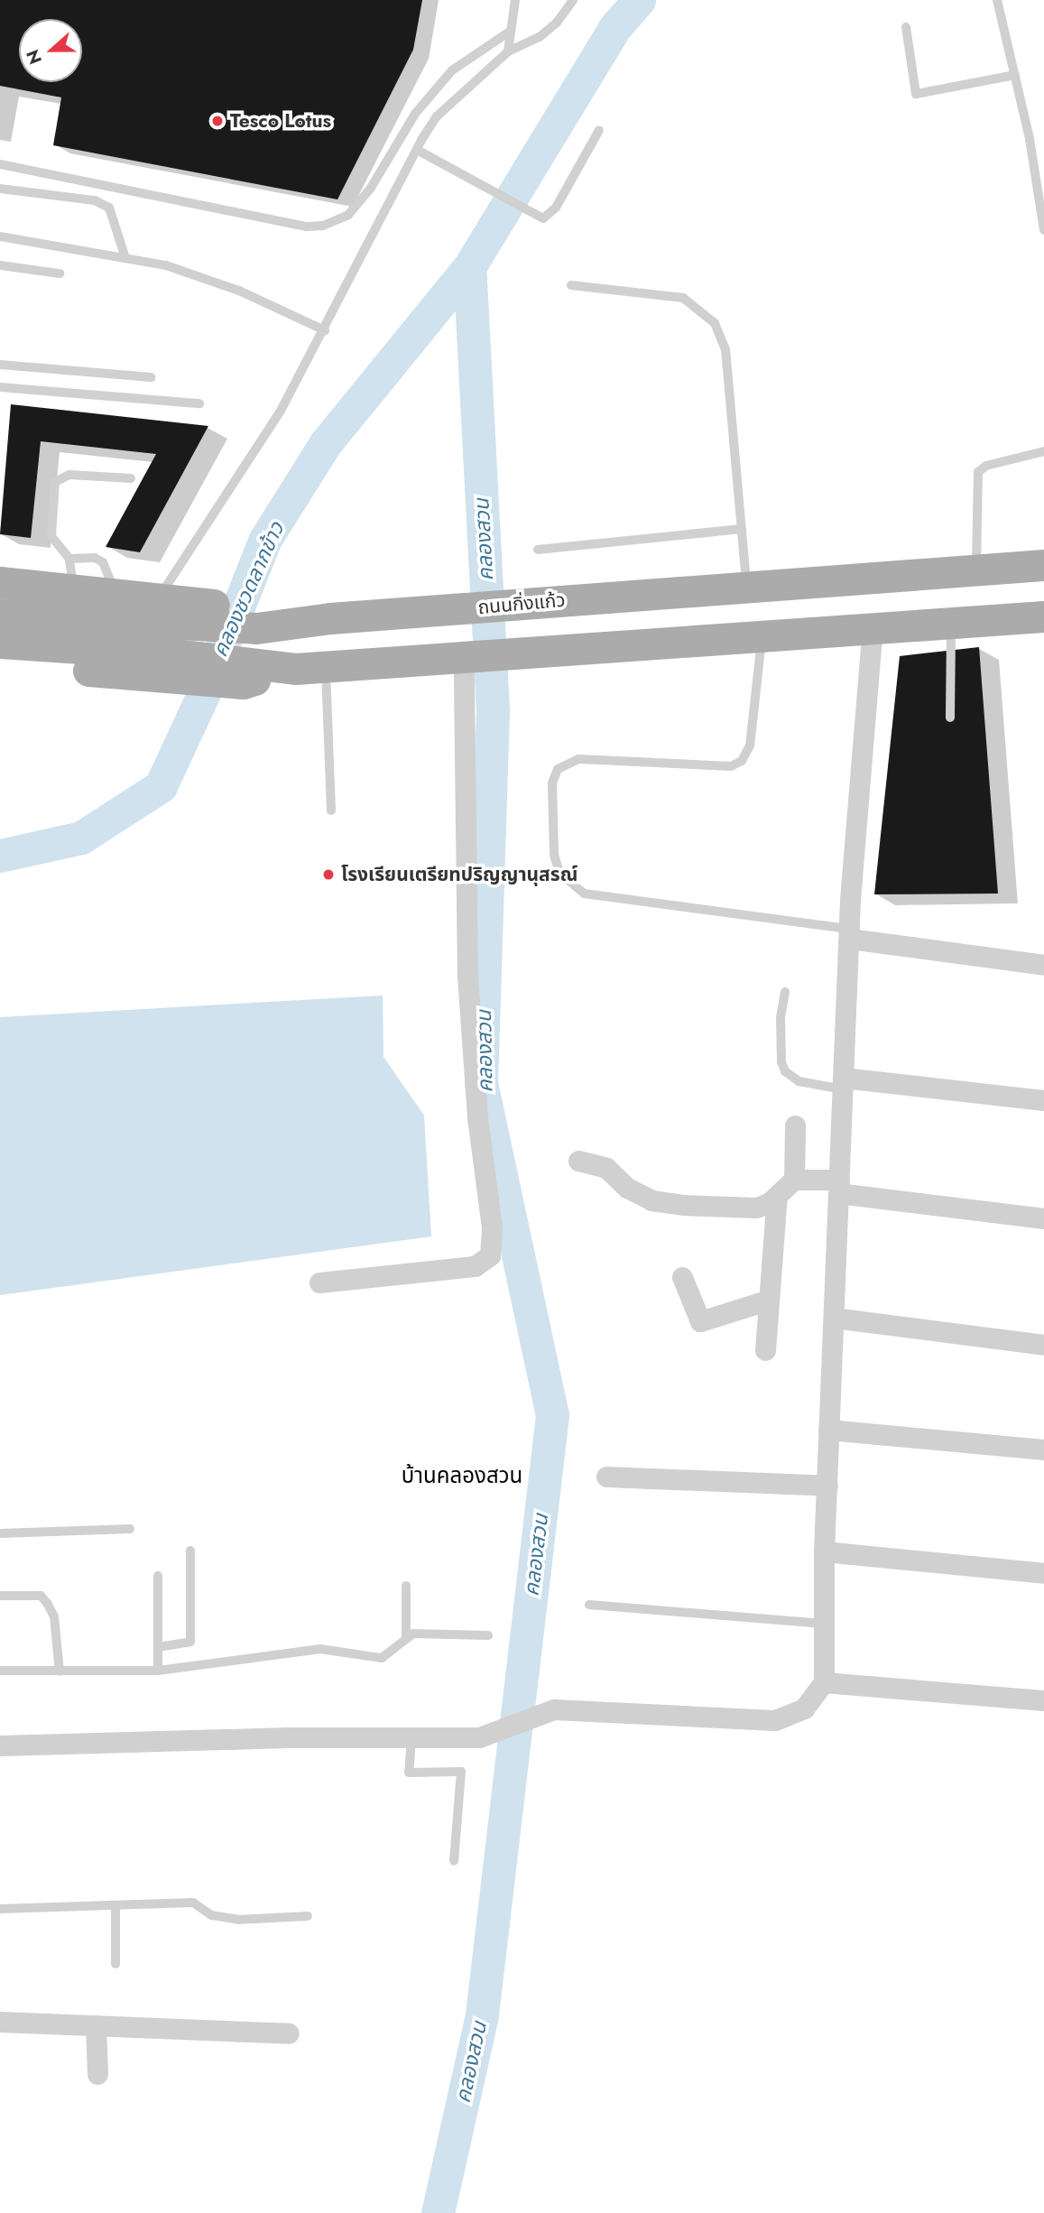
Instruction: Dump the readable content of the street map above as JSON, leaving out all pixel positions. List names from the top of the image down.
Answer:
{
  "streets": {
    "main road": ["ถนนกิ่งแก้ว"]
  },
  "districts": ["บ้านคลองสวน"],
  "water": ["คลองสวน", "คลองชวดลากข้าว"],
  "places": ["Tesco Lotus", "โรงเรียนเตรียทปริญญานุสรณ์"],
  "north": "left"
}
